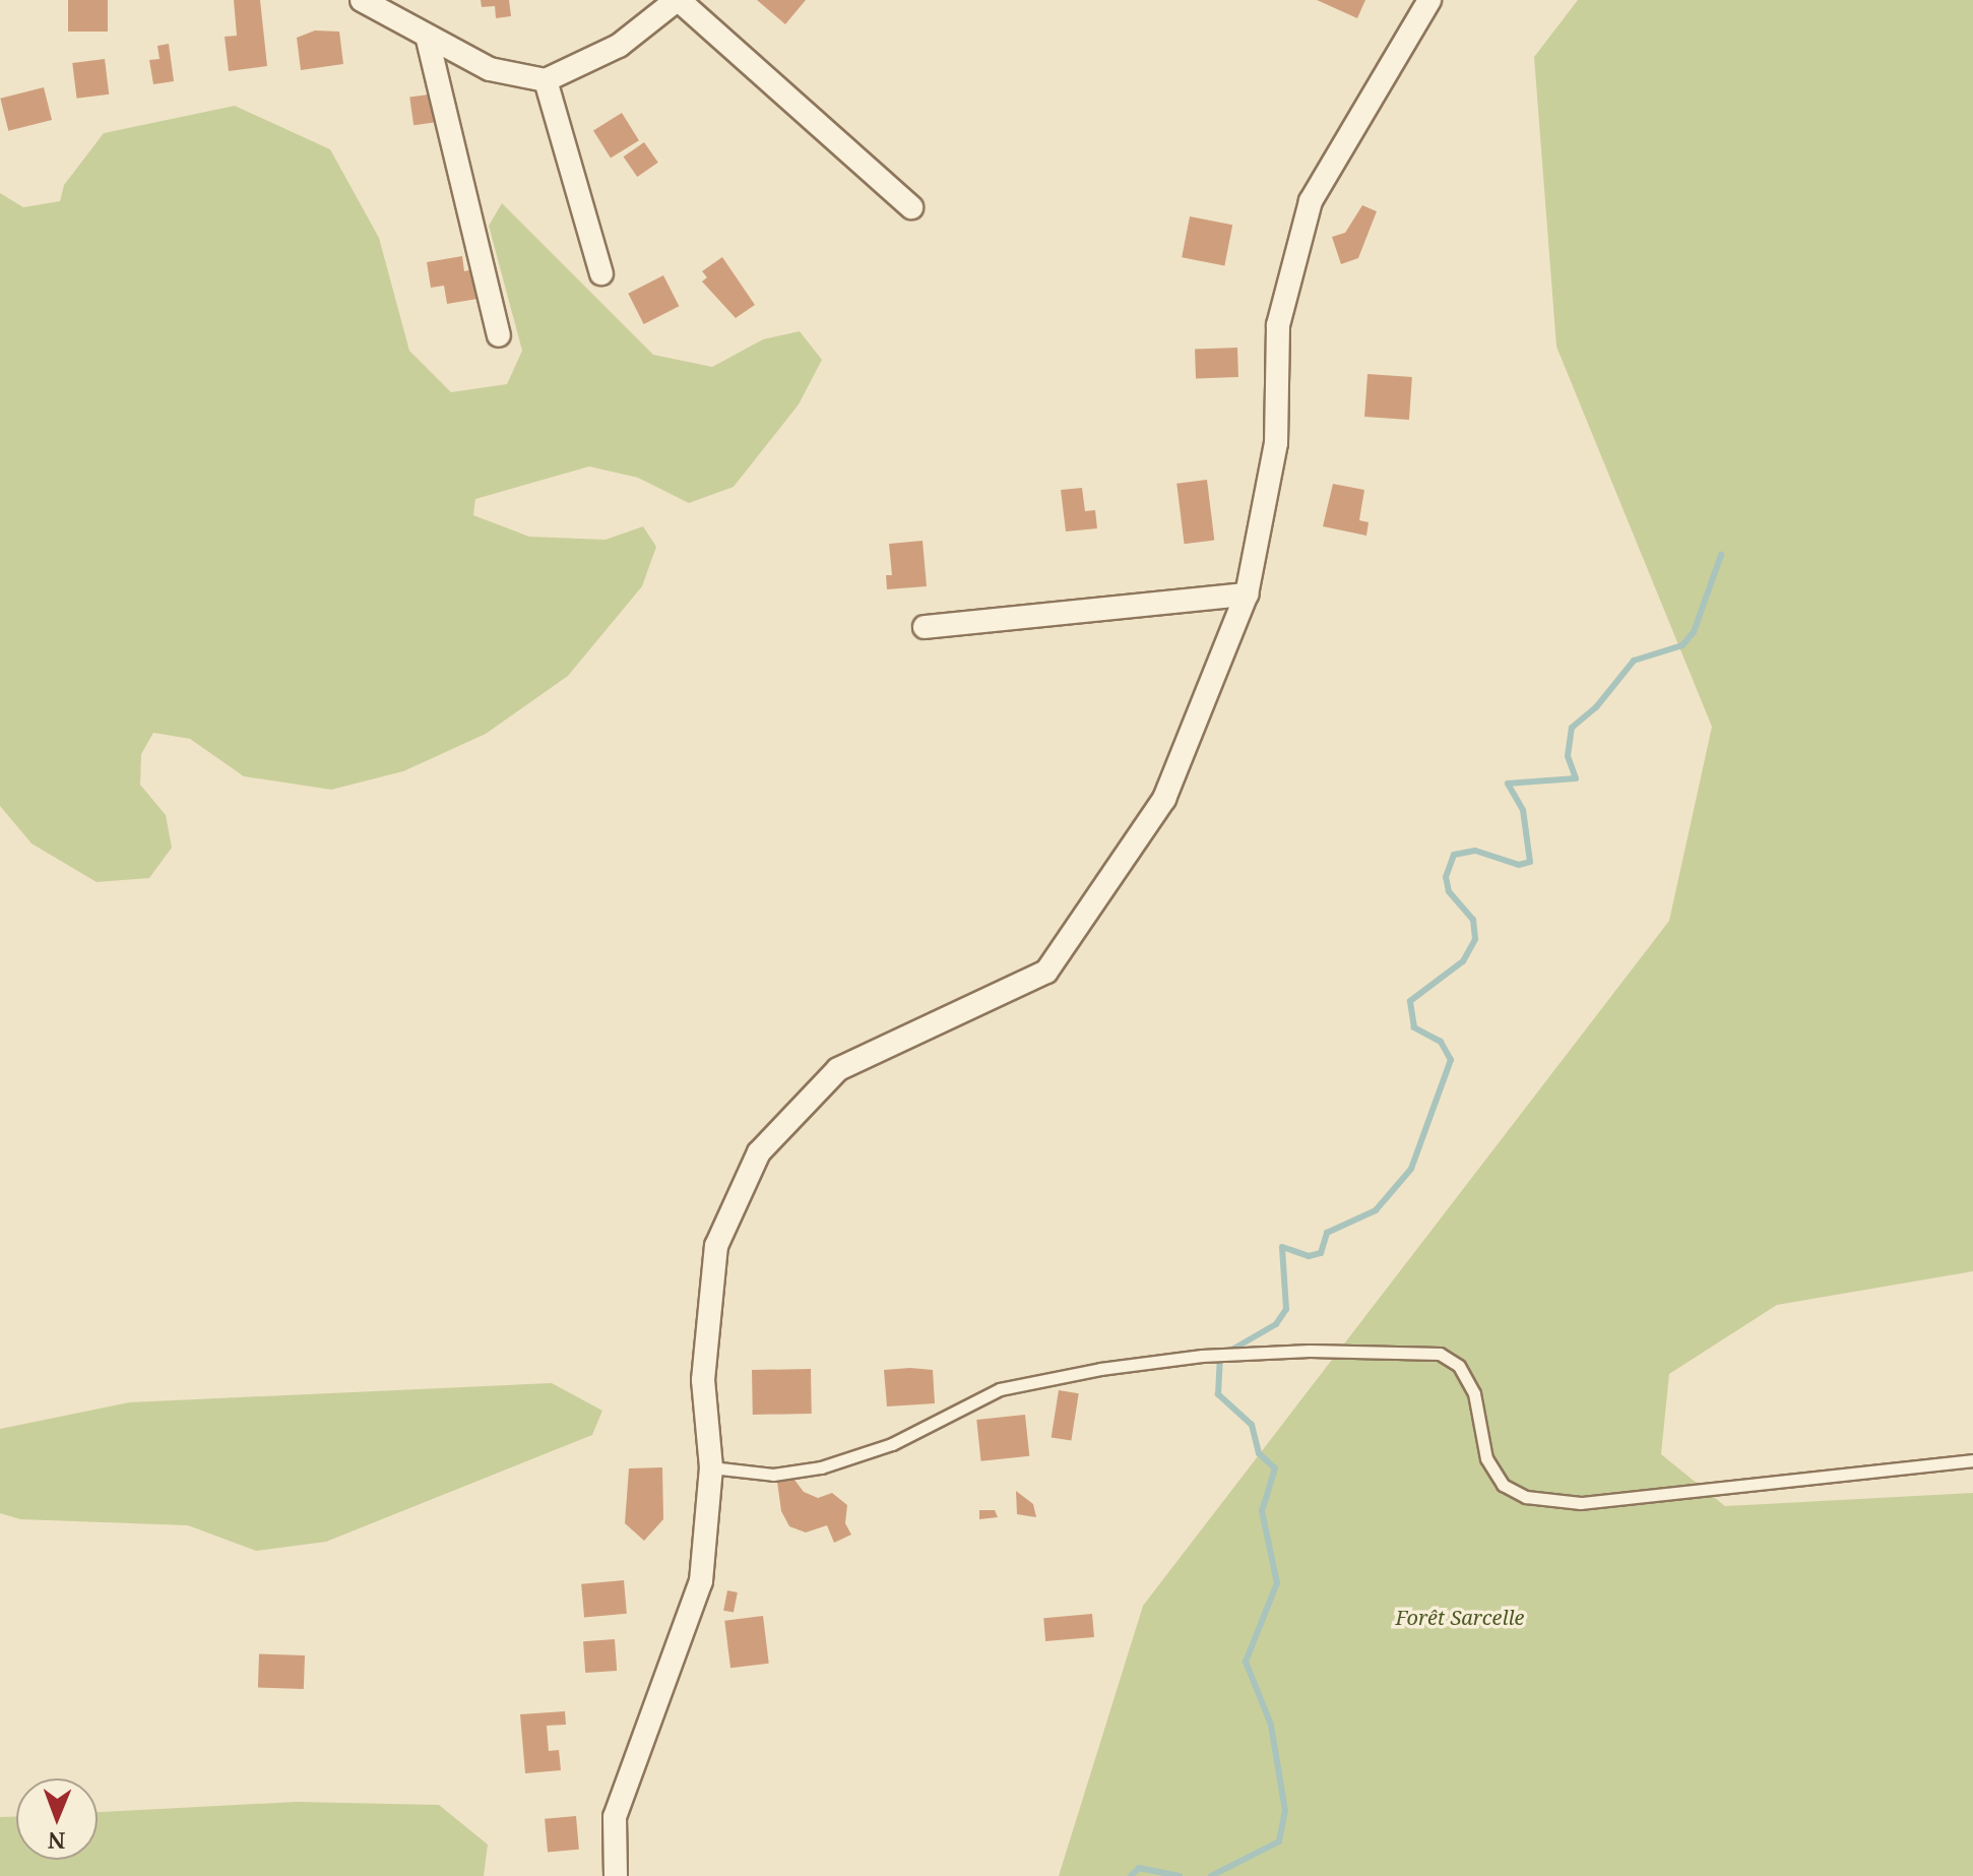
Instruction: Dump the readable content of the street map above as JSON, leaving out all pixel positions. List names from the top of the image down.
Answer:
{
  "parks": ["Forêt Sarcelle"],
  "north": "bottom"
}
